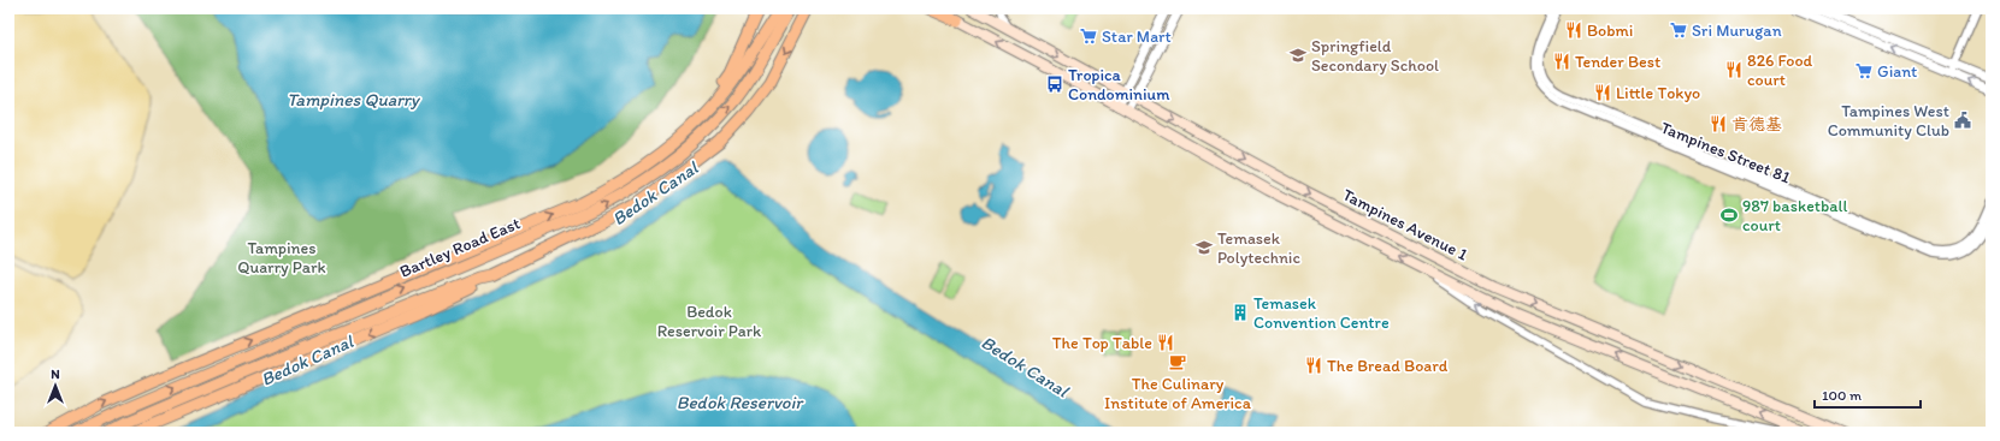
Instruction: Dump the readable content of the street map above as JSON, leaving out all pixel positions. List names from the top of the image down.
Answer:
{
  "streets": {
    "highway": ["Bartley Road East"],
    "main road": ["Tampines Avenue 1"],
    "street": ["Tampines Street 81"]
  },
  "water": ["Tampines Quarry", "Bedok Canal", "Bedok Reservoir"],
  "parks": ["Tampines Quarry Park", "Bedok Reservoir Park"],
  "places": {
    "restaurant": [
      "Bobmi",
      "Tender Best",
      "826 Food court",
      "Little Tokyo",
      "肯德基",
      "The Top Table",
      "The Bread Board"
    ],
    "supermarket": ["Sri Murugan", "Star Mart", "Giant"],
    "school or university": ["Springfield Secondary School", "Temasek Polytechnic"],
    "bus stop": ["Tropica Condominium"],
    "public building": ["Tampines West Community Club"],
    "sports": ["987 basketball court"],
    "building": ["Temasek Convention Centre"],
    "cafe": ["The Culinary Institute of America"]
  },
  "scale_bar": "100 m",
  "north": "top"
}
